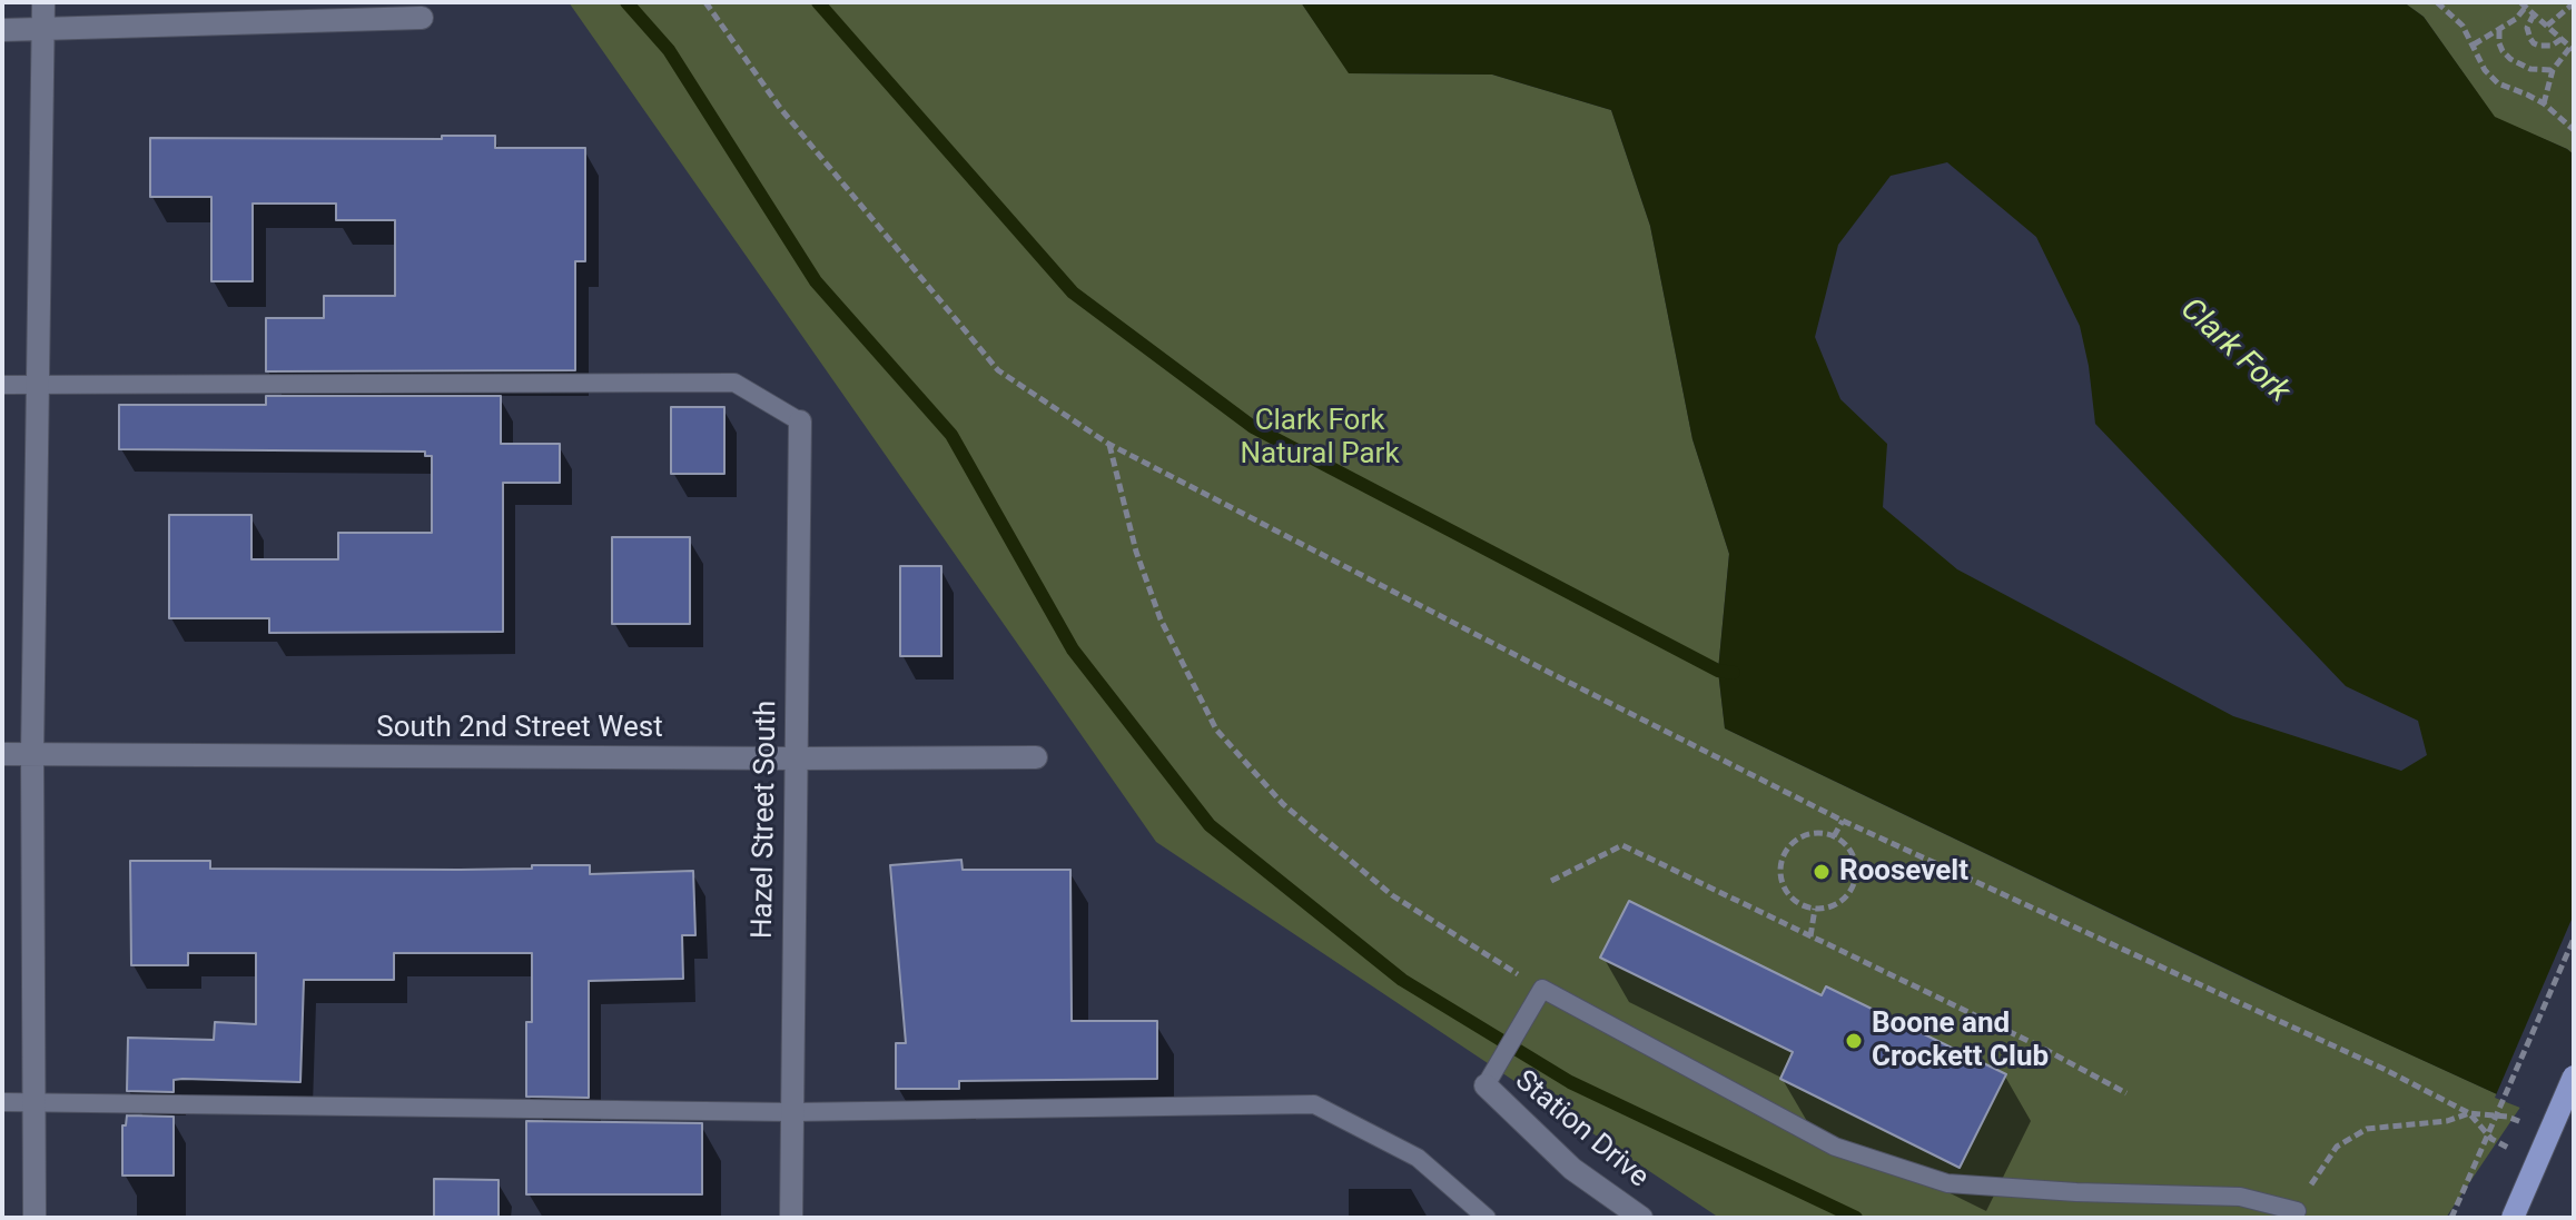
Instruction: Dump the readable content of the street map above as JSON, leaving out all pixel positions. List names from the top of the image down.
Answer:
{
  "streets": {
    "street": ["South 2nd Street West", "Hazel Street South", "Station Drive"]
  },
  "crossings": [
    ["South 2nd Street West", "Hazel Street South"]
  ],
  "water": ["Clark Fork"],
  "parks": ["Clark Fork Natural Park"],
  "places": ["Roosevelt", "Boone and Crockett Club"]
}
